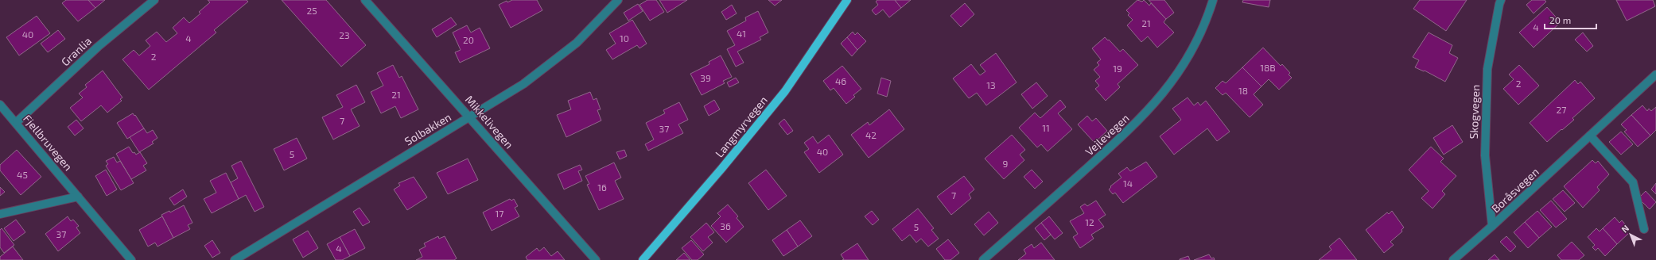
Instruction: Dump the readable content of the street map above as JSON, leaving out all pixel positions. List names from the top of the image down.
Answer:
{
  "streets": {
    "main road": ["Langmyrvegen"],
    "street": [
      "Granlia",
      "Skogvegen",
      "Mikkelivegen",
      "Solbakken",
      "Vejlevegen",
      "Fjellbruvegen",
      "Boråsvegen"
    ]
  },
  "crossings": [
    ["Granlia", "Fjellbruvegen"],
    ["Skogvegen", "Boråsvegen"],
    ["Mikkelivegen", "Solbakken"]
  ],
  "house_numbers": [
    "25",
    "21",
    "4",
    "41",
    "40",
    "23",
    "4",
    "10",
    "20",
    "2",
    "18B",
    "19",
    "39",
    "46",
    "2",
    "13",
    "18",
    "21",
    "27",
    "7",
    "11",
    "37",
    "42",
    "40",
    "5",
    "9",
    "45",
    "14",
    "16",
    "7",
    "17",
    "12",
    "36",
    "5",
    "37",
    "4"
  ],
  "scale_bar": "20 m",
  "north": "top left"
}
